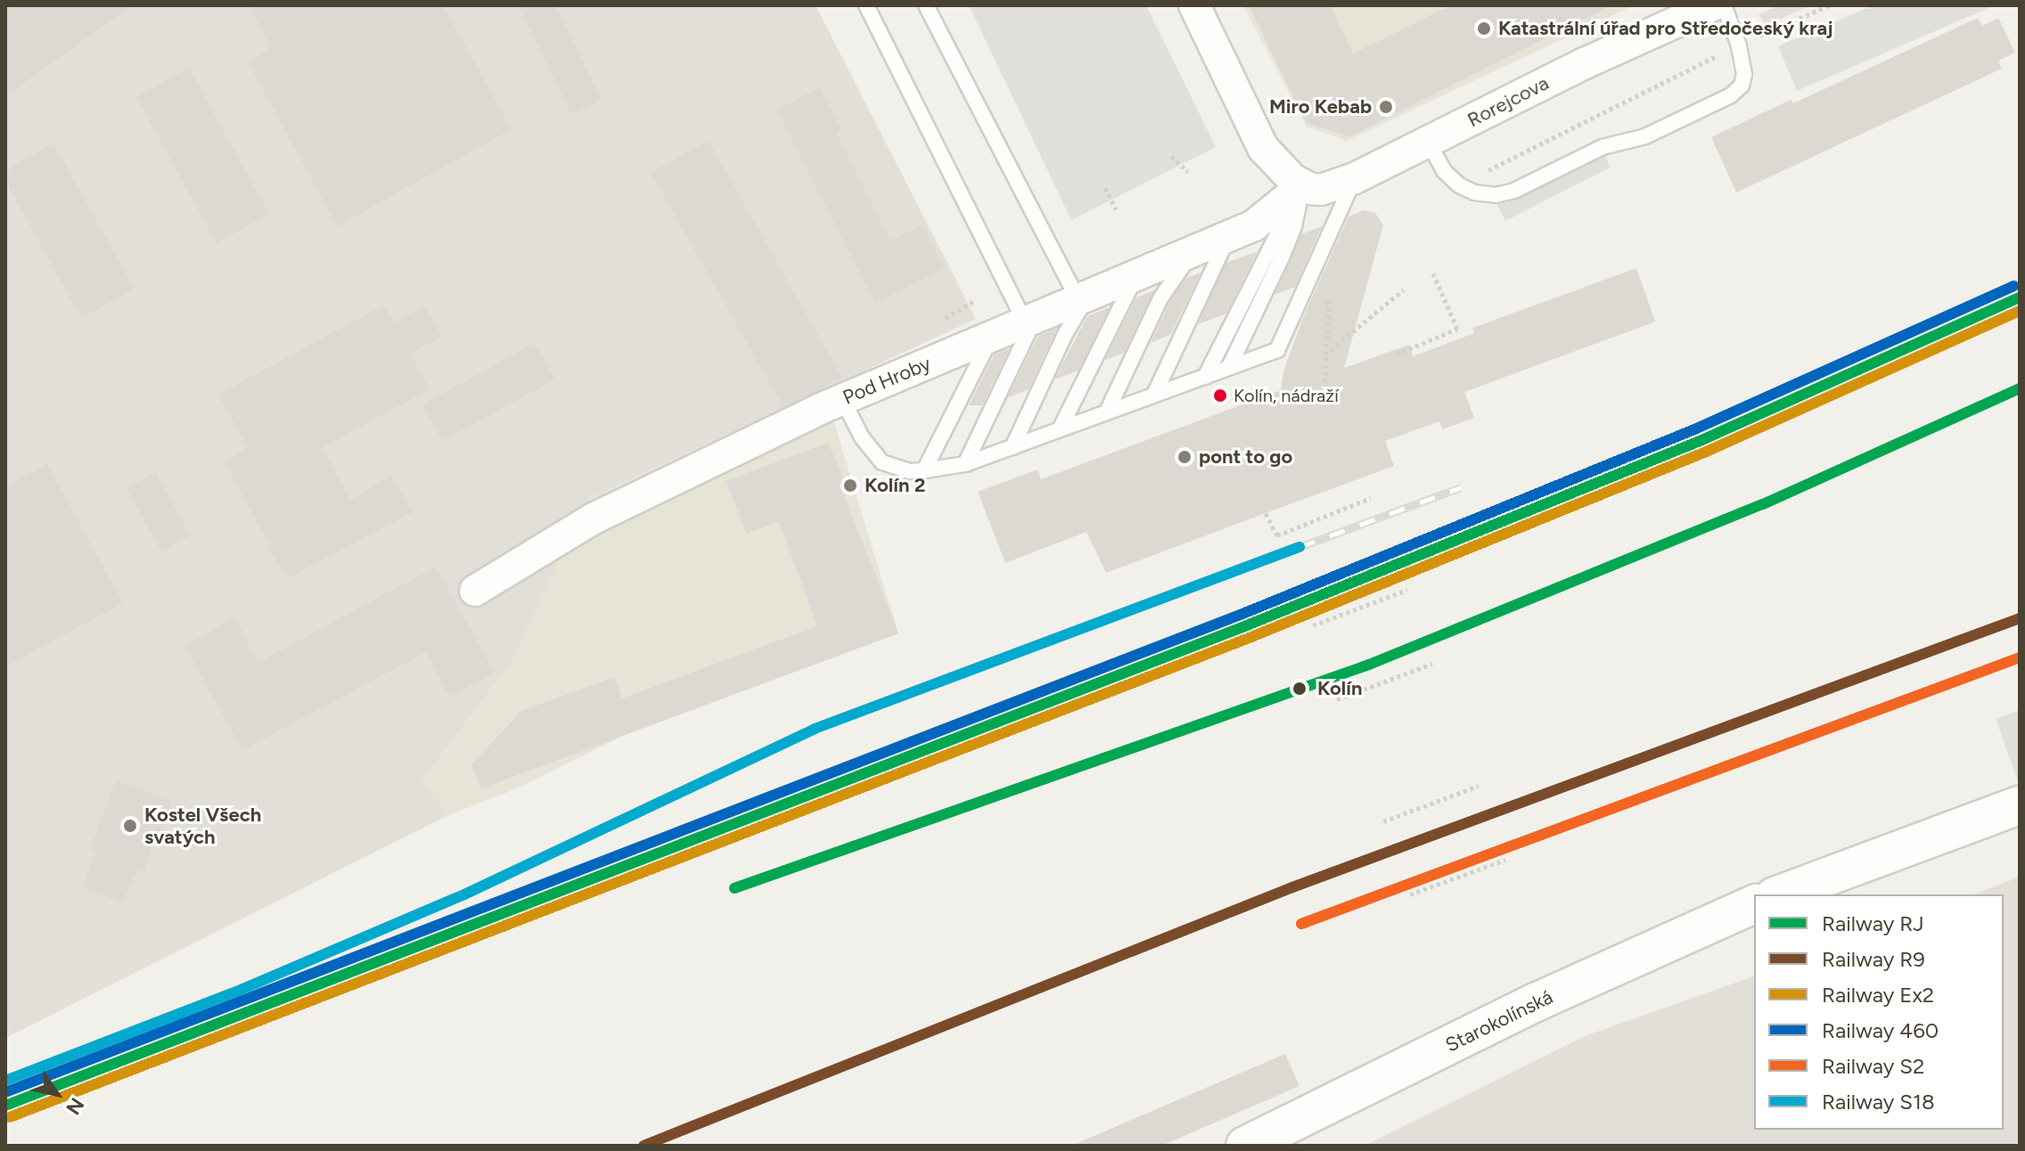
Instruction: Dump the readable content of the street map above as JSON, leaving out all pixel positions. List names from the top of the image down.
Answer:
{
  "streets": {
    "street": ["Rorejcova", "Pod Hroby", "Starokolínská"]
  },
  "crossings": [
    ["Rorejcova", "Pod Hroby"]
  ],
  "places": [
    "Katastrální úřad pro Středočeský kraj",
    "Miro Kebab",
    "Kolín, nádraží",
    "pont to go",
    "Kolín 2",
    "Kolín",
    "Kostel Všech svatých"
  ],
  "lines": [
    "rail line 460",
    "rail line RJ",
    "rail line Ex2",
    "rail line S18",
    "rail line R9",
    "rail line S2"
  ],
  "legend": [
    "Railway RJ",
    "Railway R9",
    "Railway Ex2",
    "Railway 460",
    "Railway S2",
    "Railway S18"
  ],
  "north": "bottom right"
}
